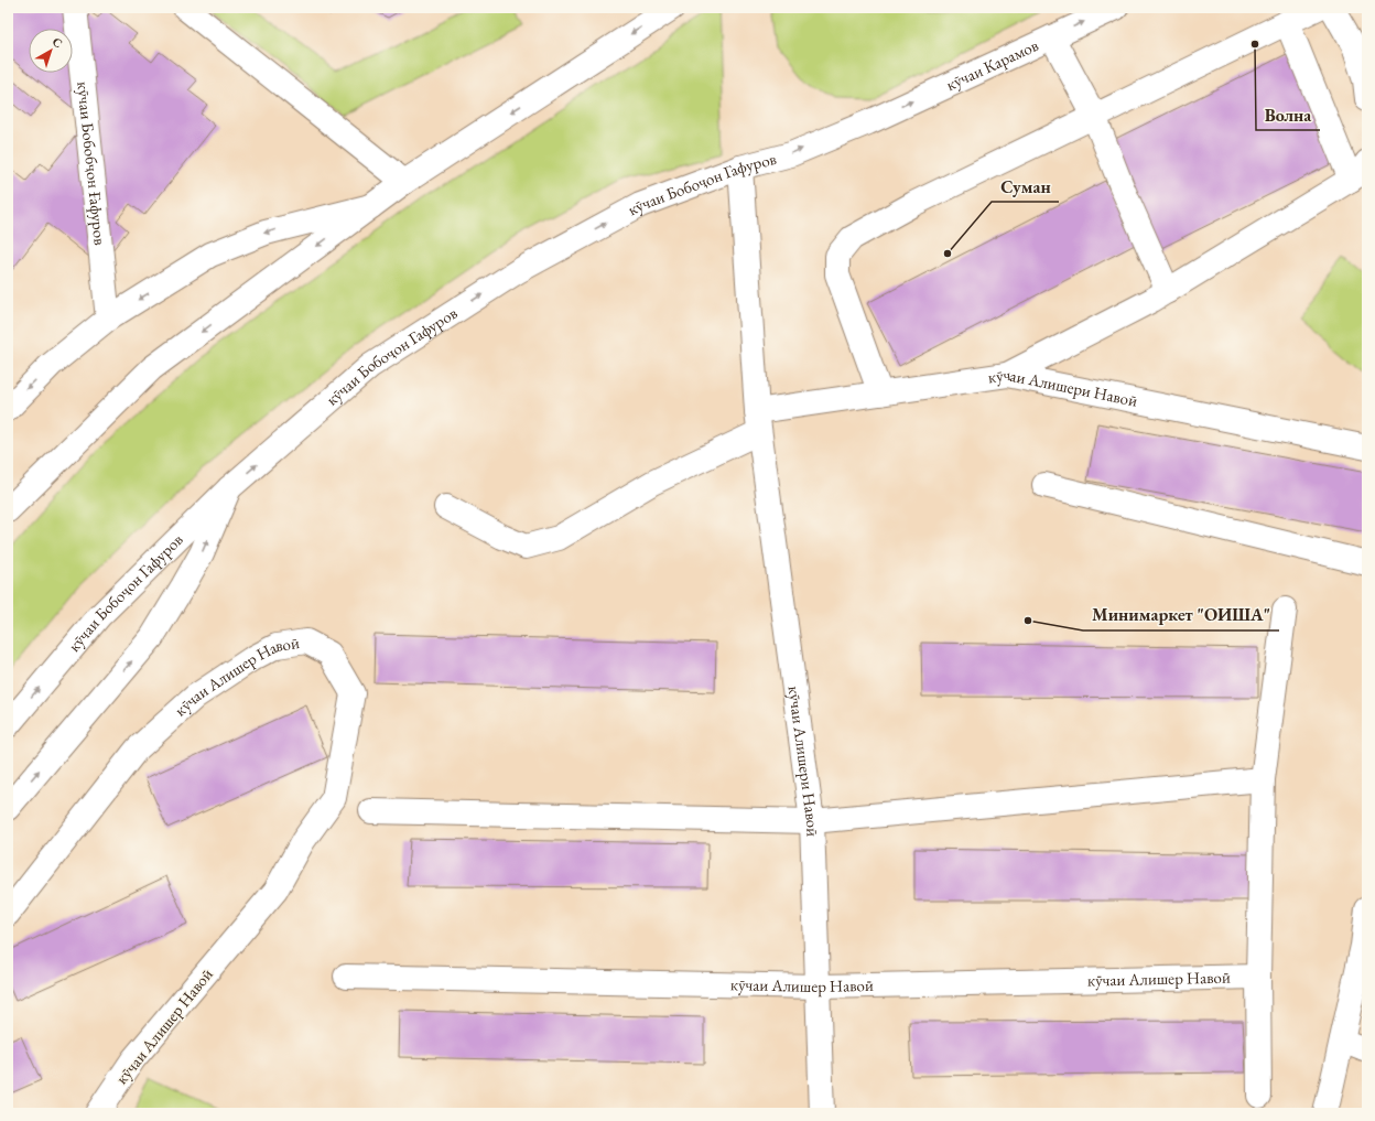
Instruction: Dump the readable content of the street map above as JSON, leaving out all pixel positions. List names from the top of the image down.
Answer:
{
  "streets": {
    "main road": [
      "кӯчаи Карамов",
      "кӯчаи Бобобҷон Ғафуров",
      "кӯчаи Бобоҷон Гафуров",
      "кӯчаи Алишери Навоӣ",
      "кӯчаи Алишер Навоӣ"
    ]
  },
  "crossings": [
    ["кӯчаи Карамов", "кӯчаи Бобоҷон Гафуров"],
    ["кӯчаи Бобоҷон Гафуров", "кӯчаи Алишери Навоӣ"],
    ["кӯчаи Алишери Навоӣ", "кӯчаи Алишер Навоӣ"]
  ],
  "one_way": ["кӯчаи Карамов"],
  "places": ["Волна", "Суман", "Минимаркет \"ОИША\""],
  "north": "top right"
}
